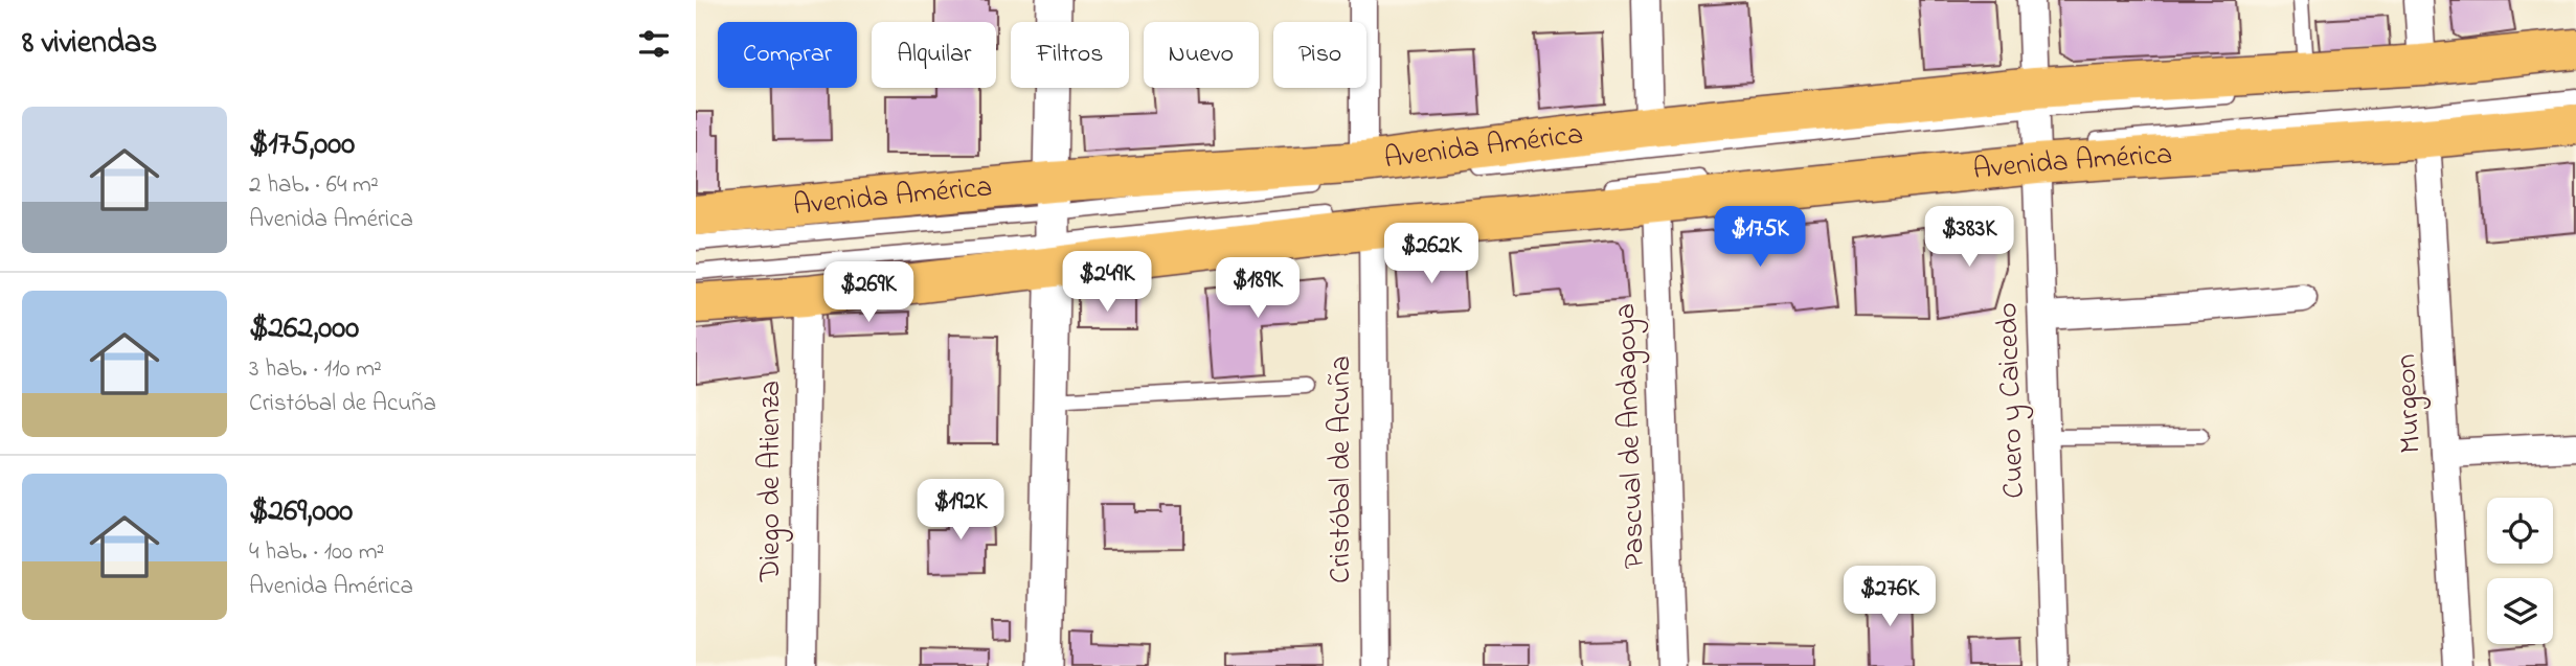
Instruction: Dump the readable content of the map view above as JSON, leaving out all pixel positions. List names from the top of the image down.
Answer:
{
  "streets": {
    "main road": ["Avenida América"],
    "street": [
      "Cuero y Caicedo",
      "Murgeon",
      "Pascual de Andagoya",
      "Cristóbal de Acuña",
      "Diego de Atienza"
    ]
  },
  "crossings": [
    ["Avenida América", "Cuero y Caicedo"],
    ["Avenida América", "Murgeon"],
    ["Avenida América", "Pascual de Andagoya"],
    ["Avenida América", "Cristóbal de Acuña"],
    ["Avenida América", "Diego de Atienza"]
  ],
  "page": {
    "heading": "8 viviendas",
    "chip": [
      "Comprar",
      "Alquilar",
      "Filtros",
      "Nuevo",
      "Piso"
    ],
    "list": [
      {
        "name": "$175,000",
        "note": "2 hab. · 64 m² · Avenida América"
      },
      {
        "name": "$262,000",
        "note": "3 hab. · 110 m² · Cristóbal de Acuña"
      },
      {
        "name": "$269,000",
        "note": "4 hab. · 100 m² · Avenida América"
      }
    ],
    "price": [
      "$175K",
      "$383K",
      "$262K",
      "$249K",
      "$189K",
      "$269K",
      "$192K",
      "$276K"
    ]
  }
}
